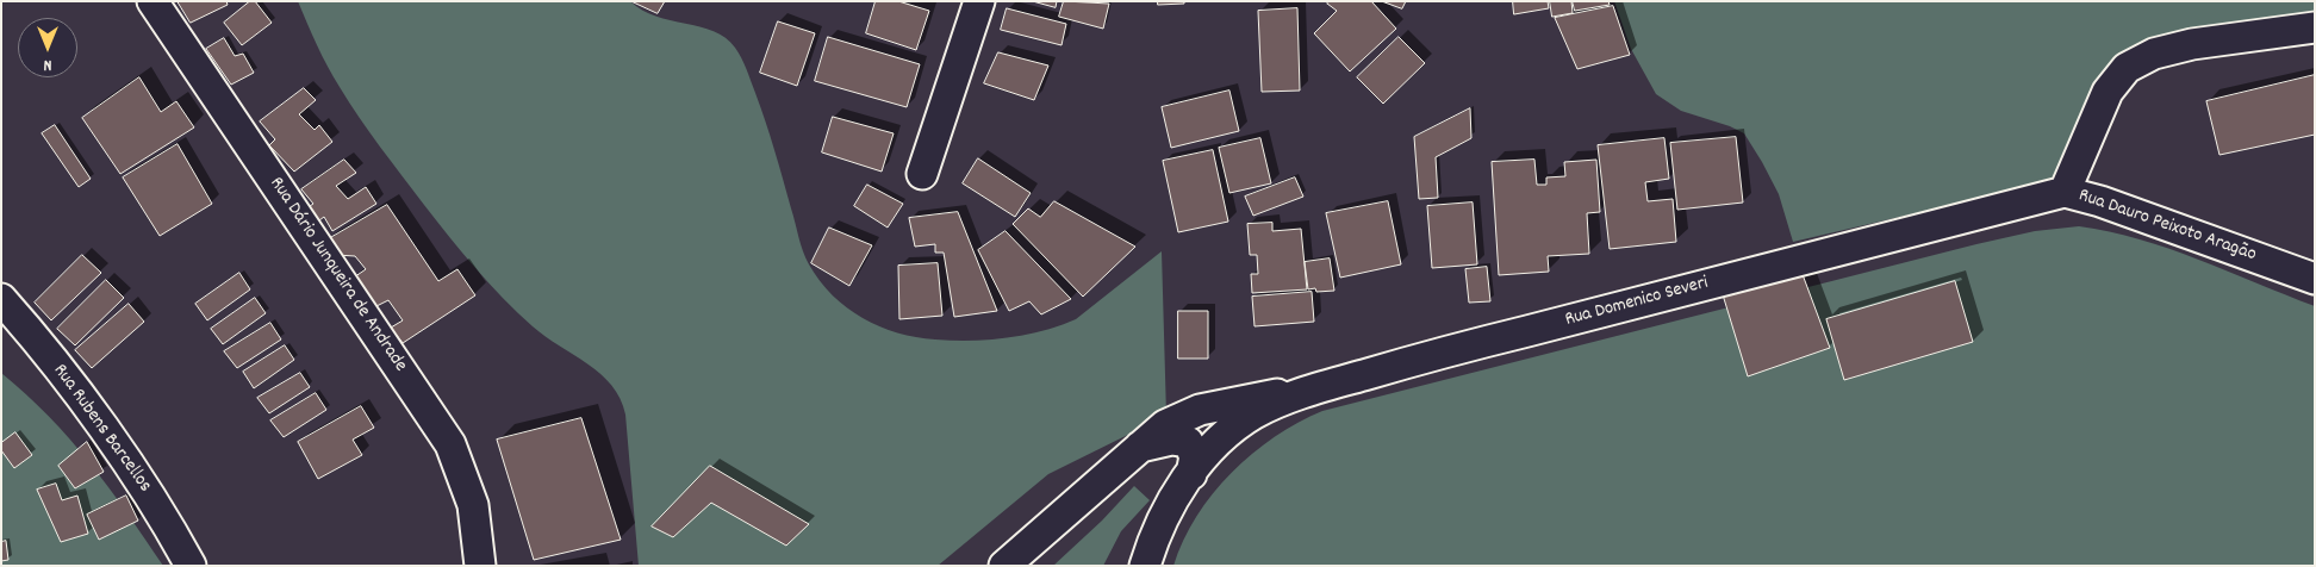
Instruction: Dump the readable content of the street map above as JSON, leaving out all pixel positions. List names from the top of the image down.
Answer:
{
  "streets": {
    "street": [
      "Rua Dauro Peixoto Aragão",
      "Rua Dário Junqueira de Andrade",
      "Rua Domenico Severi",
      "Rua Rubens Barcellos"
    ]
  },
  "crossings": [
    ["Rua Dauro Peixoto Aragão", "Rua Domenico Severi"]
  ],
  "north": "bottom"
}
